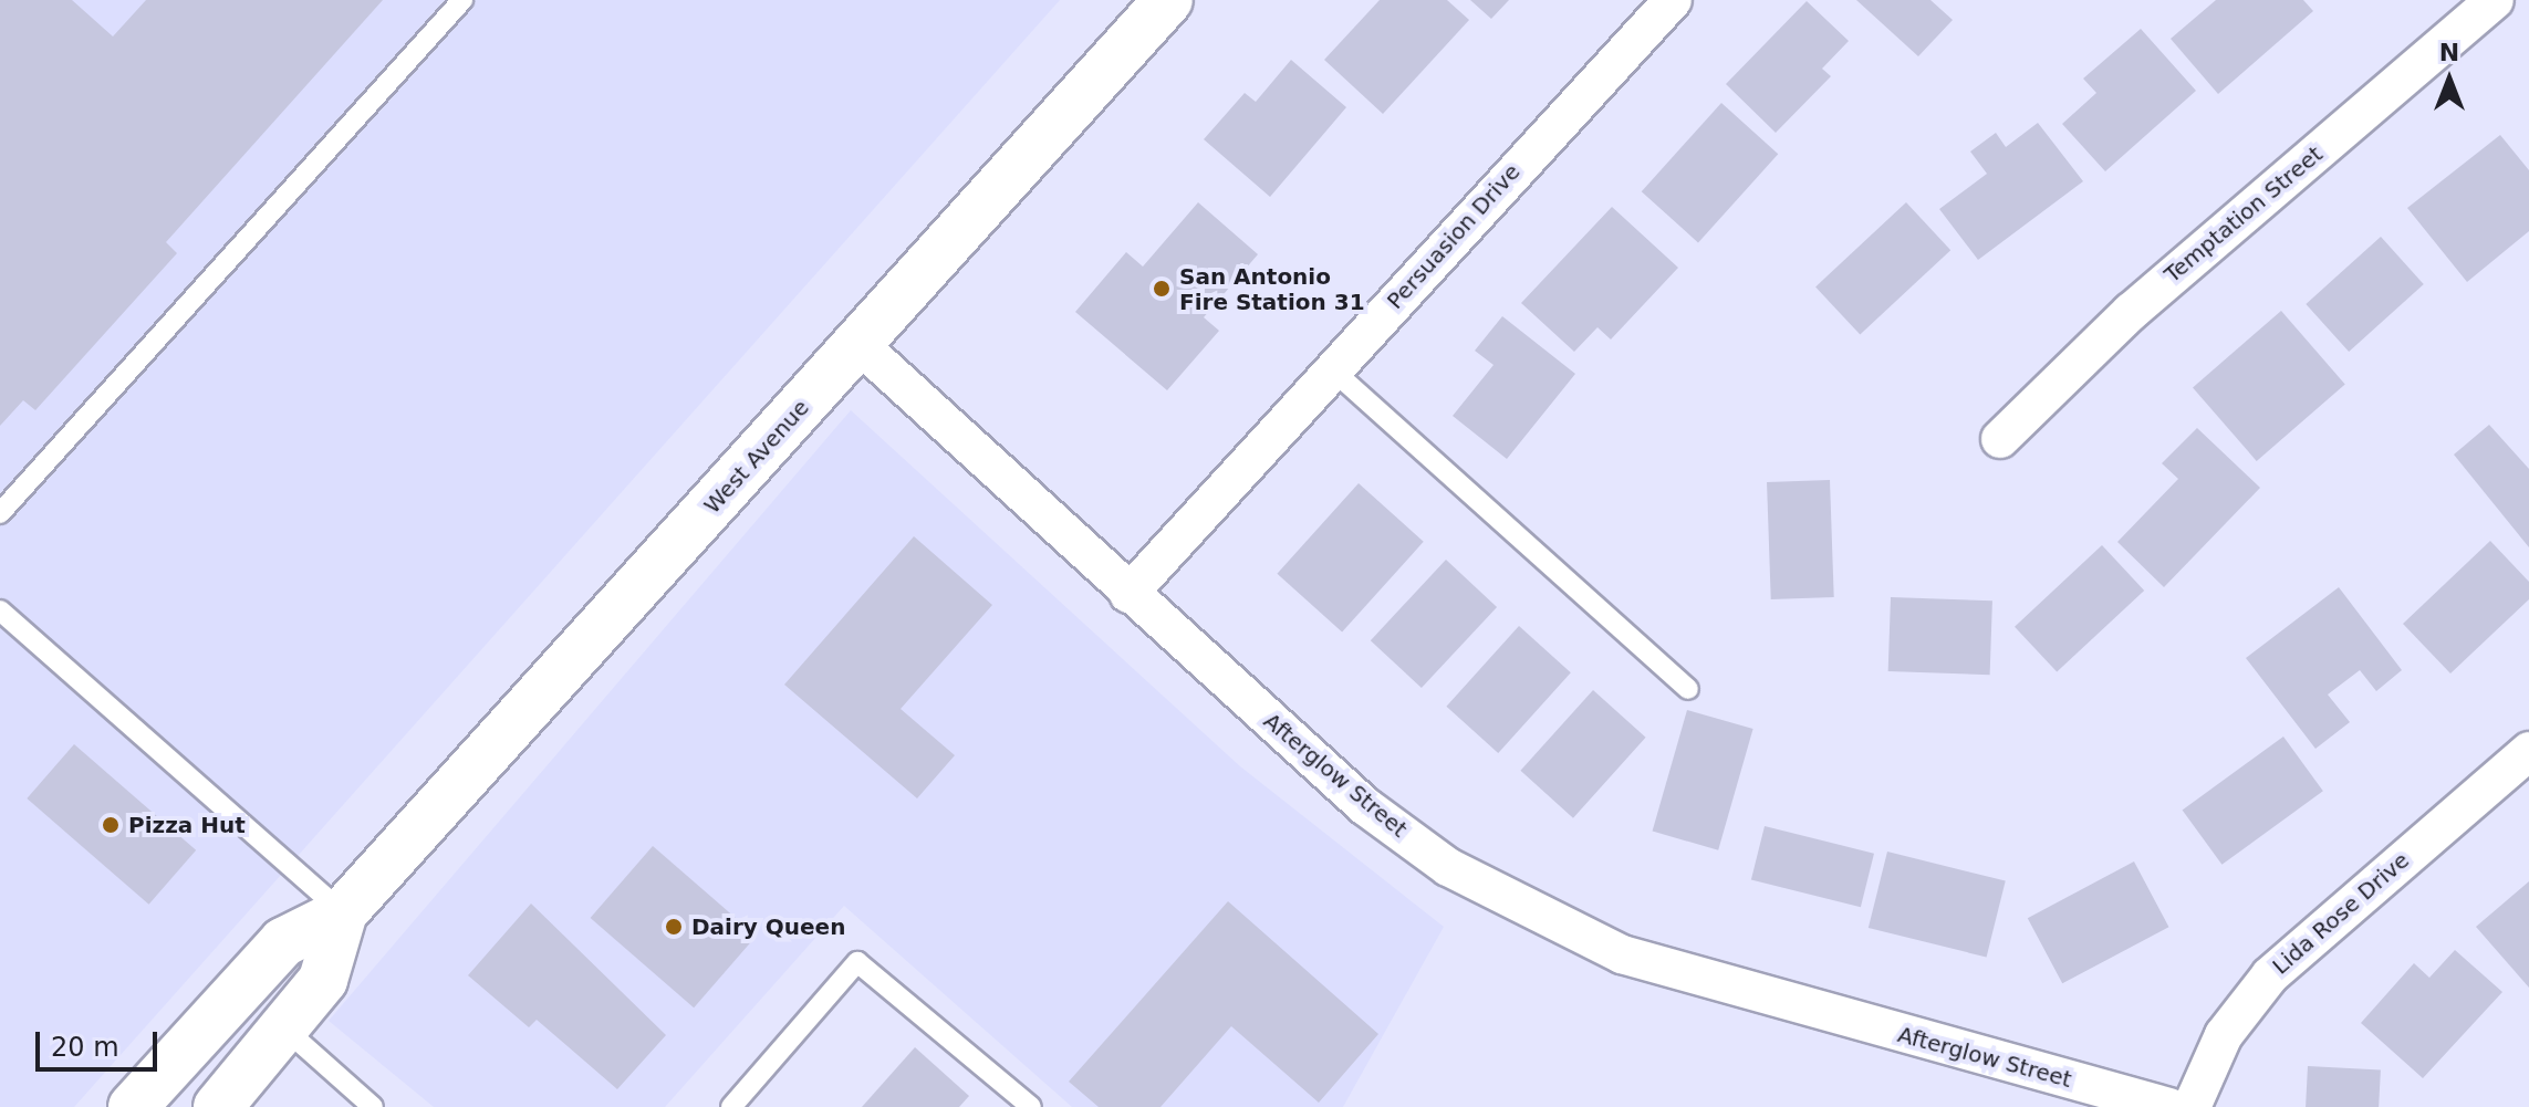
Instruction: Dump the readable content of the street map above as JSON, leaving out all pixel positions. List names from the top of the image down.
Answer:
{
  "streets": {
    "main road": ["West Avenue"],
    "street": [
      "Temptation Street",
      "Persuasion Drive",
      "Afterglow Street",
      "Lida Rose Drive"
    ]
  },
  "crossings": [
    ["Persuasion Drive", "Afterglow Street"],
    ["West Avenue", "Afterglow Street"]
  ],
  "places": ["San Antonio Fire Station 31", "Pizza Hut", "Dairy Queen"],
  "scale_bar": "20 m",
  "north": "top"
}
